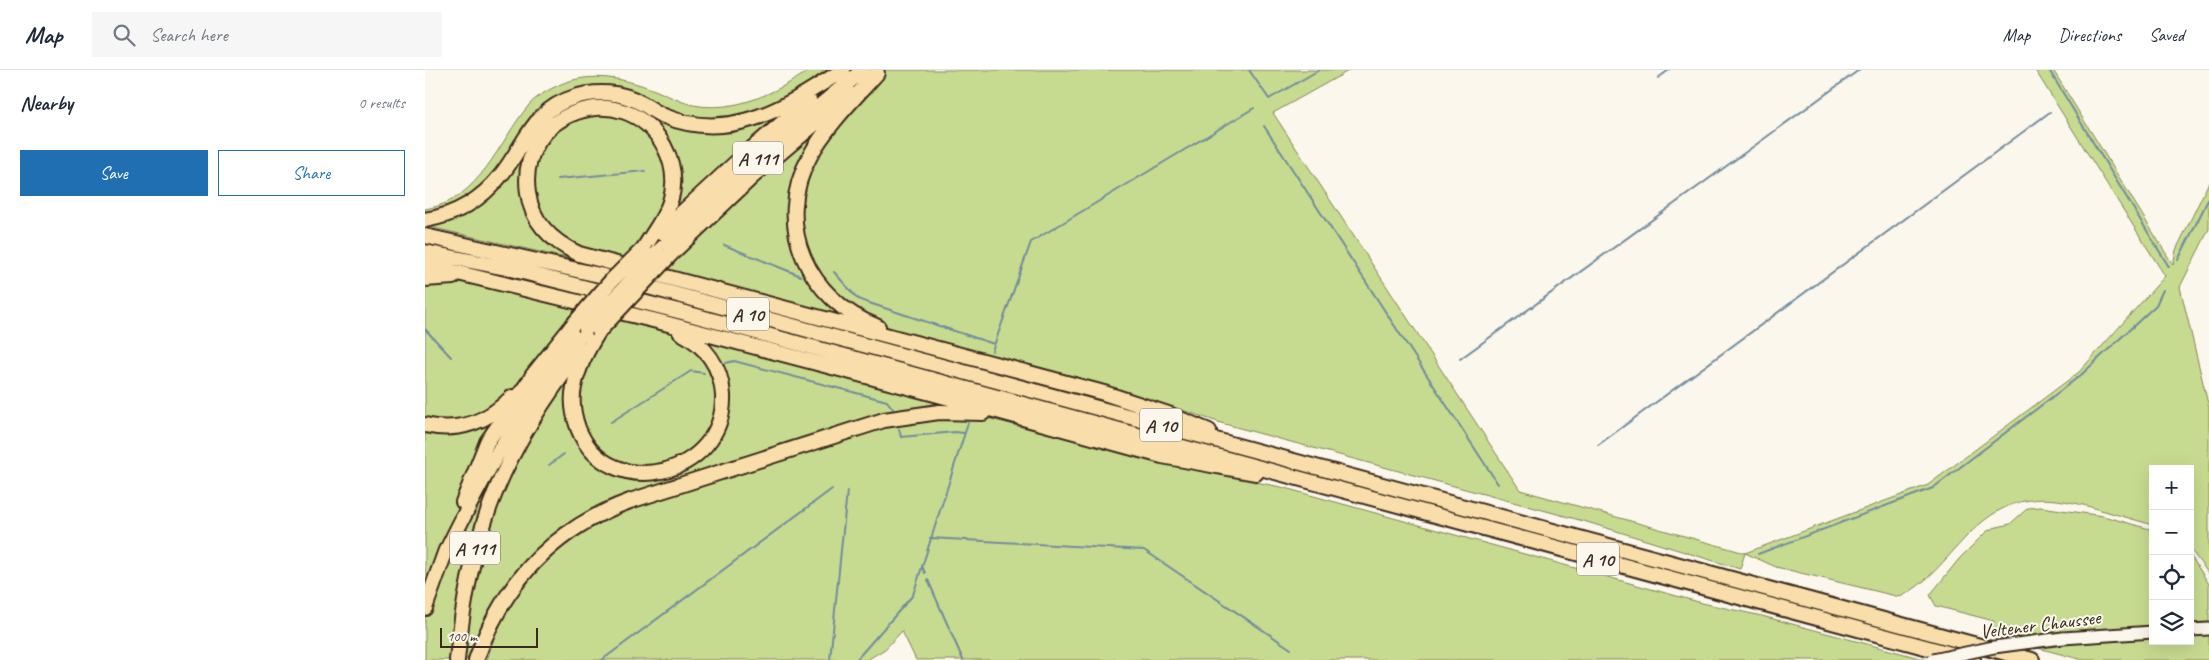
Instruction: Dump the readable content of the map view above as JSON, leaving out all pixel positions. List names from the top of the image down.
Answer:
{
  "streets": {
    "highway": ["A 111", "A 10"],
    "main road": ["Veltener Chaussee"]
  },
  "scale_bar": "100 m",
  "page": {
    "header": "Map",
    "search": "Search here",
    "nav": ["Map", "Directions", "Saved"],
    "heading": ["Nearby", "0 results"],
    "buttons": ["Save", "Share"],
    "map_buttons": ["+", "−"],
    "scale": "100 m"
  }
}
